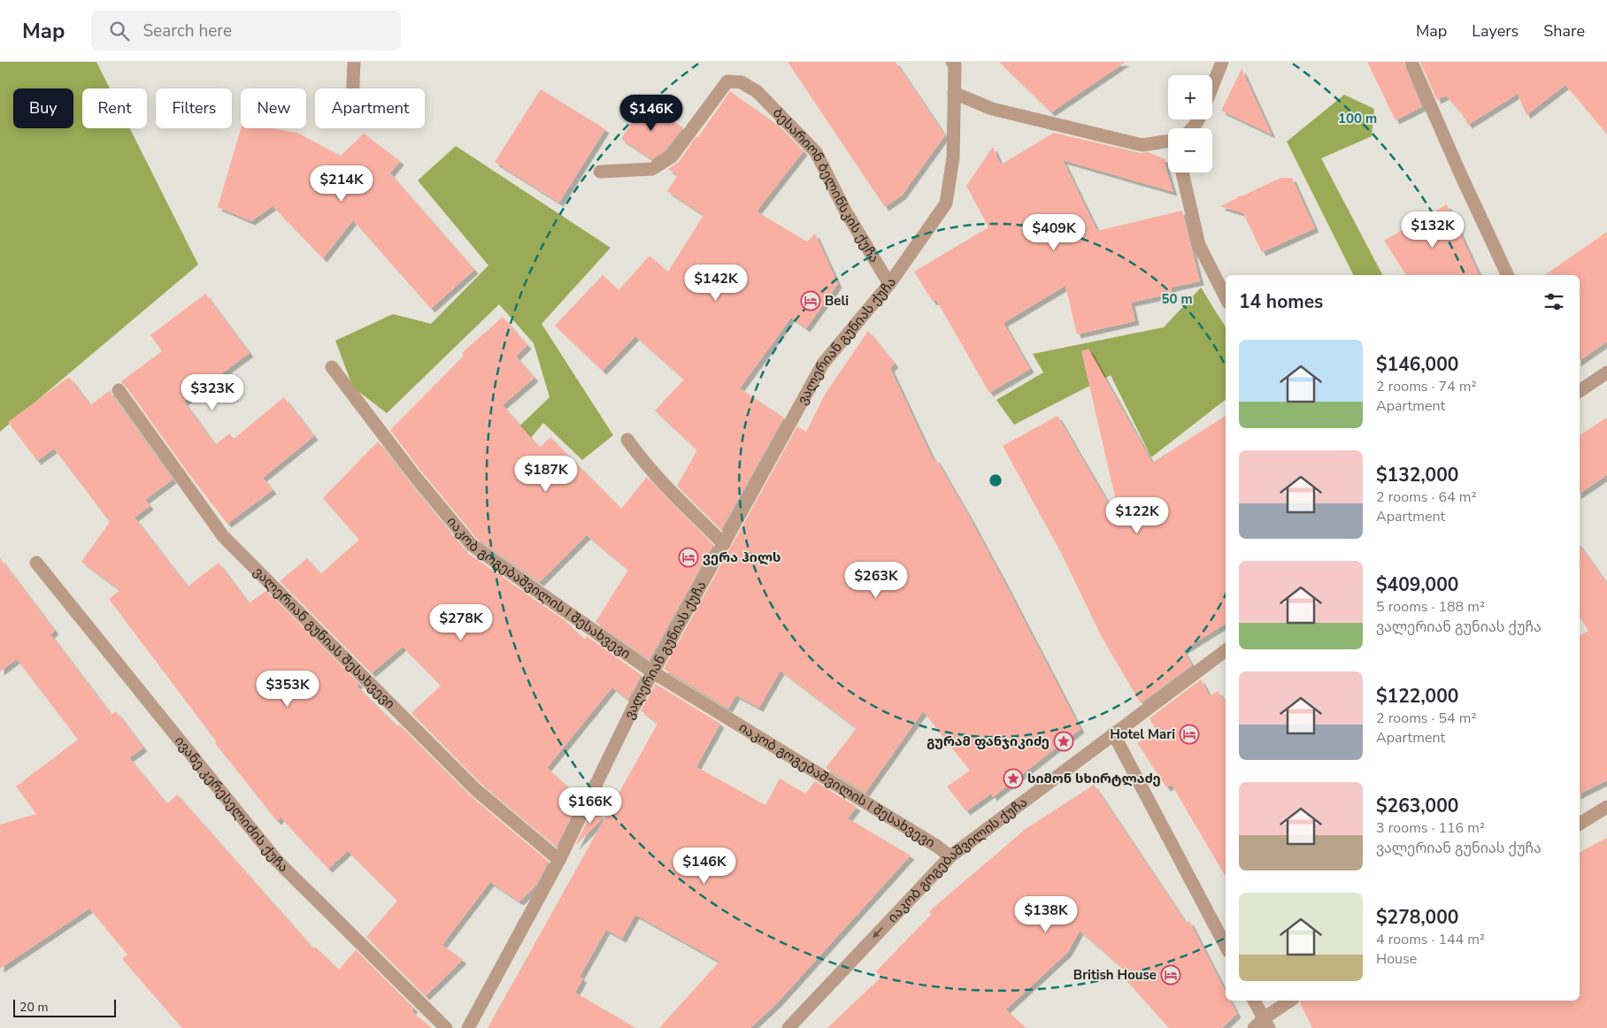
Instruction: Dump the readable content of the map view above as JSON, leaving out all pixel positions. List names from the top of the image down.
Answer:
{
  "streets": {
    "street": [
      "ბესარიონ ბელინსკის ქუჩა",
      "ვალერიან გუნიას ქუჩა",
      "იაკობ გოგებაშვილის I შესახვევი",
      "ვალერიან გუნიას შესახვევი",
      "ივანე კერესელიძის ქუჩა",
      "იაკობ გოგებაშვილის ქუჩა"
    ]
  },
  "crossings": [
    ["ბესარიონ ბელინსკის ქუჩა", "ვალერიან გუნიას ქუჩა"],
    ["ვალერიან გუნიას ქუჩა", "იაკობ გოგებაშვილის I შესახვევი"],
    ["ვალერიან გუნიას ქუჩა", "ვალერიან გუნიას შესახვევი"],
    ["იაკობ გოგებაშვილის I შესახვევი", "იაკობ გოგებაშვილის ქუჩა"]
  ],
  "one_way": ["იაკობ გოგებაშვილის ქუჩა"],
  "places": {
    "hotel": [
      "Beli",
      "ვერა ჰილს",
      "Hotel Mari",
      "British House"
    ],
    "place": ["გურამ ფანჯიკიძე", "სიმონ სხირტლაძე"]
  },
  "scale_bar": "20 m",
  "page": {
    "header": "Map",
    "search": "Search here",
    "nav": ["Map", "Layers", "Share"],
    "map_buttons": ["+", "−"],
    "chip": [
      "Buy",
      "Rent",
      "Filters",
      "New",
      "Apartment"
    ],
    "price": [
      "$146K",
      "$214K",
      "$132K",
      "$409K",
      "$142K",
      "$323K",
      "$187K",
      "$122K",
      "$263K",
      "$278K",
      "$353K",
      "$166K",
      "$146K",
      "$138K"
    ],
    "heading": "14 homes",
    "list": [
      {
        "name": "$146,000",
        "note": "2 rooms · 74 m² · Apartment"
      },
      {
        "name": "$132,000",
        "note": "2 rooms · 64 m² · Apartment"
      },
      {
        "name": "$409,000",
        "note": "5 rooms · 188 m² · ვალერიან გუნიას ქუჩა"
      },
      {
        "name": "$122,000",
        "note": "2 rooms · 54 m² · Apartment"
      },
      {
        "name": "$263,000",
        "note": "3 rooms · 116 m² · ვალერიან გუნიას ქუჩა"
      },
      {
        "name": "$278,000",
        "note": "4 rooms · 144 m² · House"
      }
    ],
    "scale": "20 m"
  },
  "rings": ["100 m", "50 m"]
}
